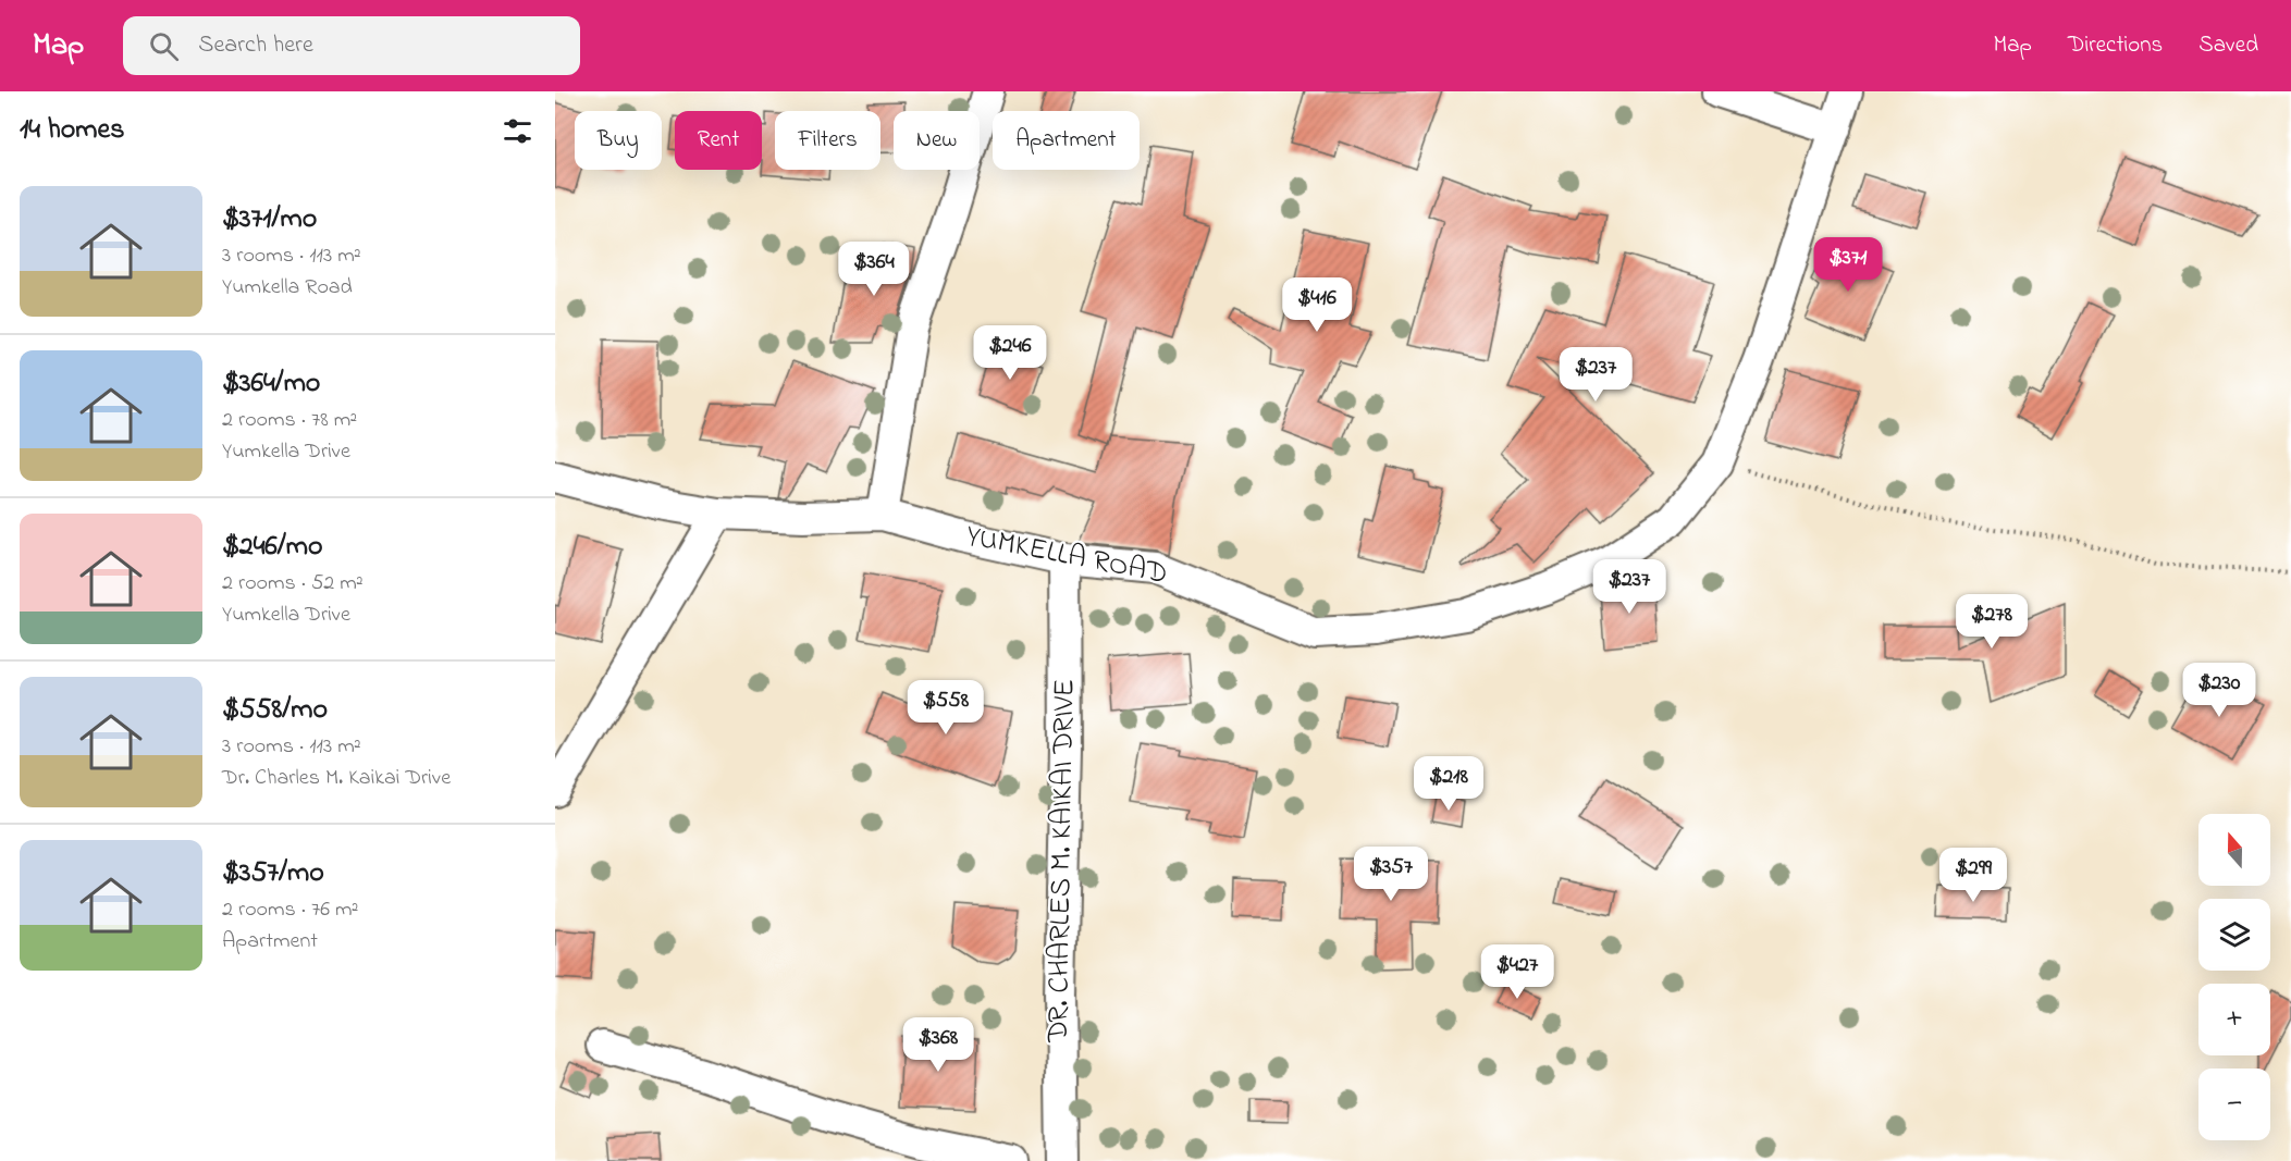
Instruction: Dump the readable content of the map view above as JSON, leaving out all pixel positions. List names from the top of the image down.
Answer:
{
  "streets": {
    "street": ["YUMKELLA ROAD", "DR. CHARLES M. KAIKAI DRIVE"]
  },
  "crossings": [
    ["YUMKELLA ROAD", "DR. CHARLES M. KAIKAI DRIVE"]
  ],
  "north": "top",
  "page": {
    "header": "Map",
    "search": "Search here",
    "nav": ["Map", "Directions", "Saved"],
    "heading": "14 homes",
    "chip": [
      "Buy",
      "Rent",
      "Filters",
      "New",
      "Apartment"
    ],
    "list": [
      {
        "name": "$371/mo",
        "note": "3 rooms · 113 m² · Yumkella Road"
      },
      {
        "name": "$364/mo",
        "note": "2 rooms · 78 m² · Yumkella Drive"
      },
      {
        "name": "$246/mo",
        "note": "2 rooms · 52 m² · Yumkella Drive"
      },
      {
        "name": "$558/mo",
        "note": "3 rooms · 113 m² · Dr. Charles M. Kaikai Drive"
      },
      {
        "name": "$357/mo",
        "note": "2 rooms · 76 m² · Apartment"
      }
    ],
    "price": [
      "$371",
      "$364",
      "$416",
      "$246",
      "$237",
      "$237",
      "$278",
      "$230",
      "$558",
      "$218",
      "$357",
      "$299",
      "$427",
      "$368"
    ],
    "map_buttons": ["+", "−"]
  }
}
